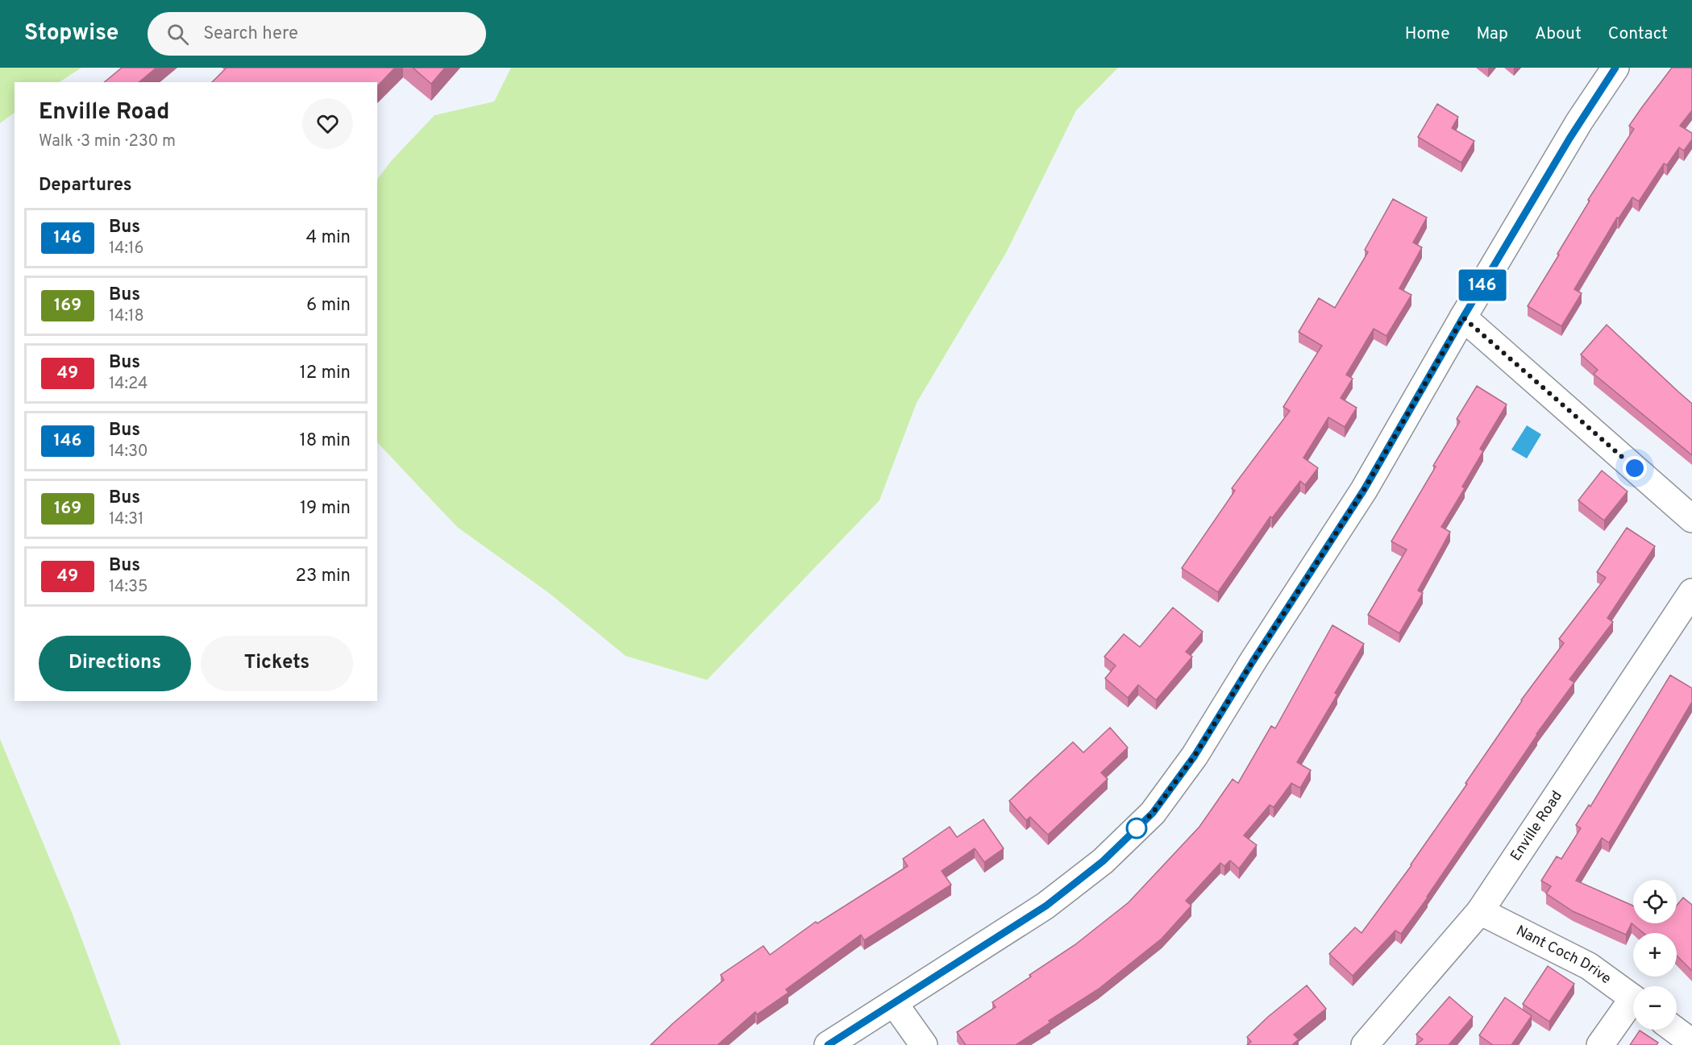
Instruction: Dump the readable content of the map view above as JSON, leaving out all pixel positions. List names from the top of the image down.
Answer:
{
  "streets": {
    "street": ["Enville Road", "Nant Coch Drive"]
  },
  "crossings": [
    ["Enville Road", "Nant Coch Drive"]
  ],
  "lines": ["bus line 146"],
  "page": {
    "header": "Stopwise",
    "search": "Search here",
    "nav": [
      "Home",
      "Map",
      "About",
      "Contact"
    ],
    "on_map": "146",
    "heading": [
      ["Enville Road", "Walk · 3 min · 230 m"],
      "Departures"
    ],
    "list": [
      {
        "mark": "146",
        "name": "Bus",
        "note": "14:16",
        "value": "4 min"
      },
      {
        "mark": "169",
        "name": "Bus",
        "note": "14:18",
        "value": "6 min"
      },
      {
        "mark": "49",
        "name": "Bus",
        "note": "14:24",
        "value": "12 min"
      },
      {
        "mark": "146",
        "name": "Bus",
        "note": "14:30",
        "value": "18 min"
      },
      {
        "mark": "169",
        "name": "Bus",
        "note": "14:31",
        "value": "19 min"
      },
      {
        "mark": "49",
        "name": "Bus",
        "note": "14:35",
        "value": "23 min"
      }
    ],
    "buttons": ["Directions", "Tickets"],
    "map_buttons": ["+", "−"]
  }
}
